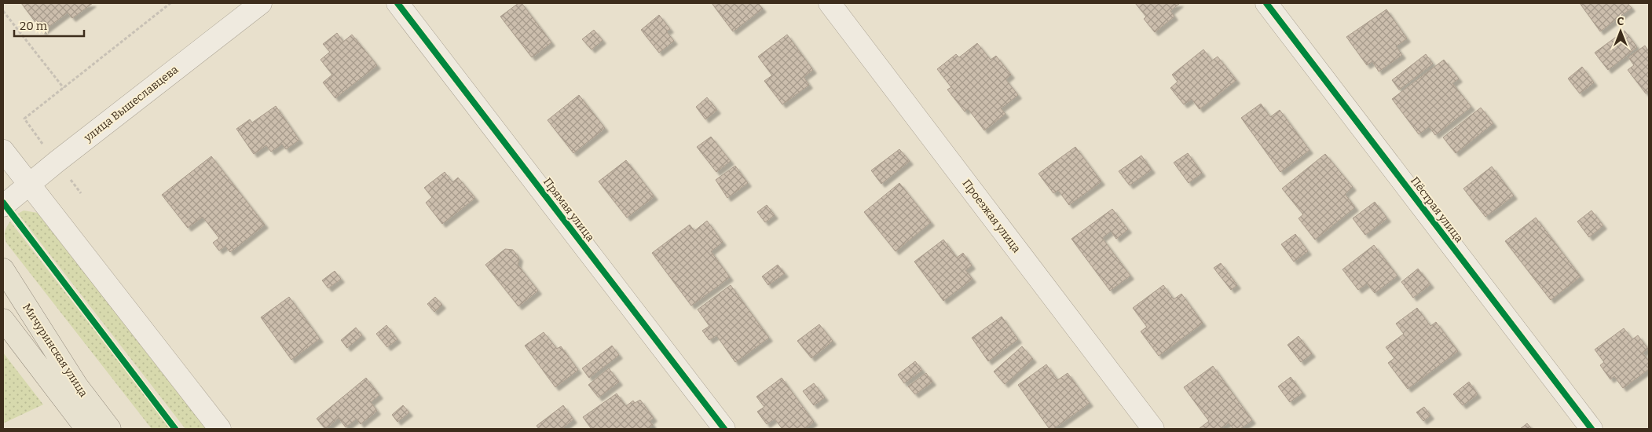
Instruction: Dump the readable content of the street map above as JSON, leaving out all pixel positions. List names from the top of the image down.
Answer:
{
  "streets": {
    "main road": ["Мичуринская улица"],
    "street": [
      "улица Вышеславцева",
      "Прямая улица",
      "Пёстрая улица",
      "Проезжая улица"
    ]
  },
  "scale_bar": "20 m",
  "north": "top"
}
